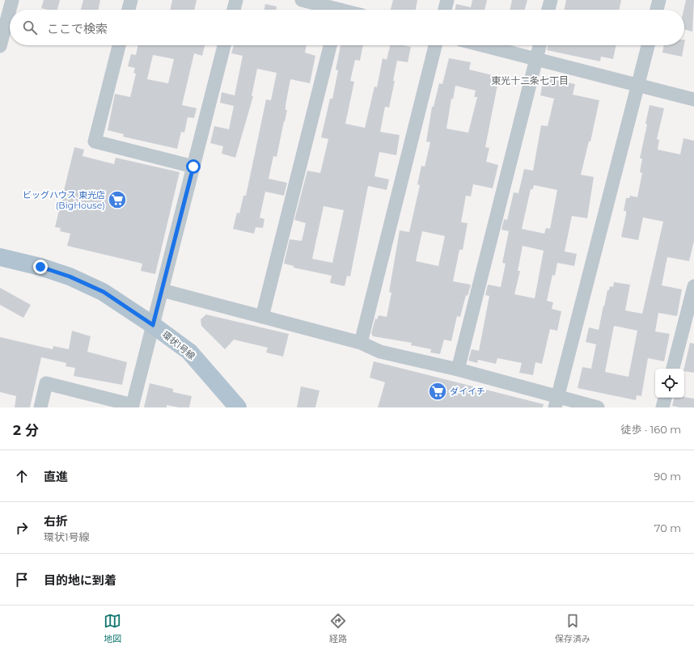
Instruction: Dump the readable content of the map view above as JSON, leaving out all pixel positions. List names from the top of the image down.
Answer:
{
  "streets": {
    "main road": ["環状1号線"]
  },
  "districts": ["東光十二条七丁目"],
  "places": {
    "supermarket": ["ビッグハウス 東光店 (BigHouse)", "ダイイチ"]
  },
  "page": {
    "search": "ここで検索",
    "heading": ["2 分", "徒歩 · 160 m"],
    "list": [
      ["直進", "90 m"],
      ["右折", "環状1号線", "70 m"],
      "目的地に到着"
    ],
    "nav": ["地図", "経路", "保存済み"]
  }
}
